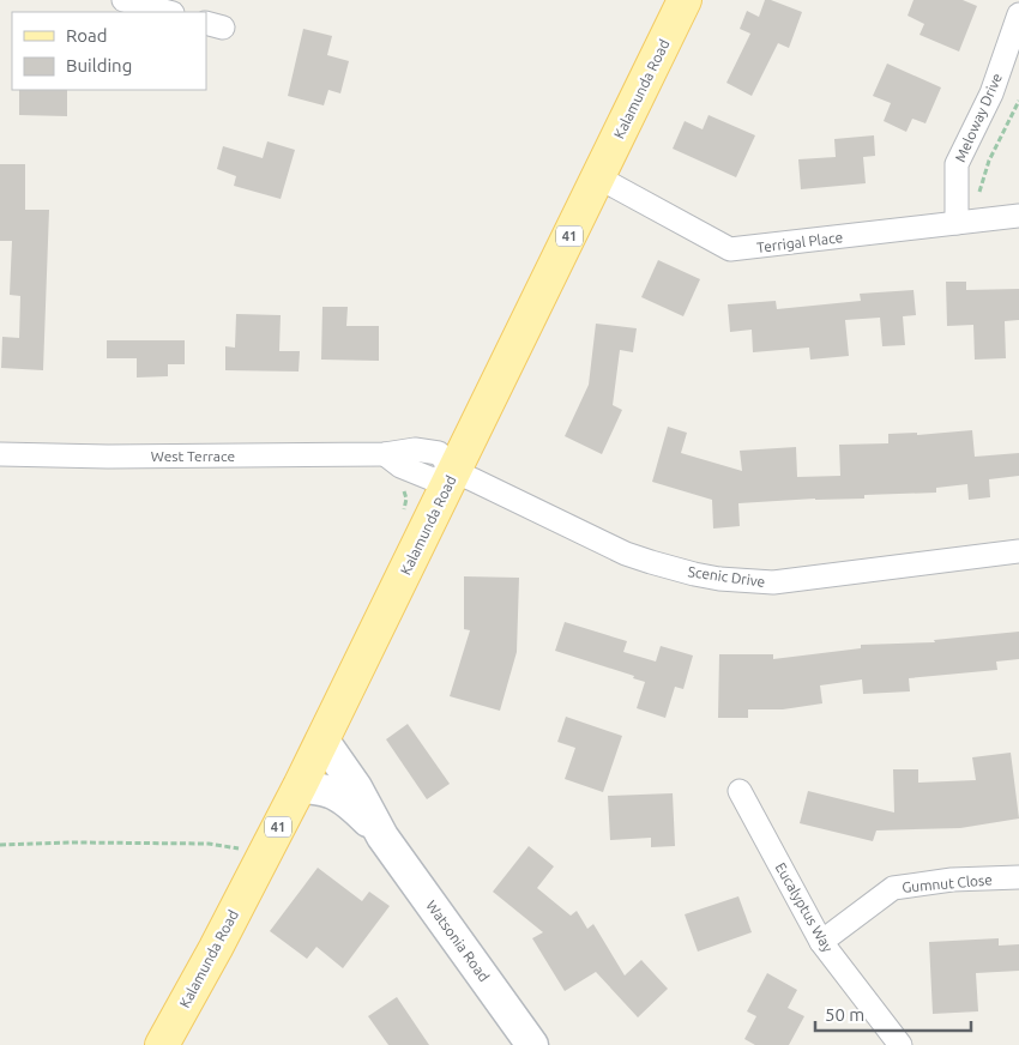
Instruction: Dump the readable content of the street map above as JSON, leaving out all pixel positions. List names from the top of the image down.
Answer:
{
  "streets": {
    "main road": ["Kalamunda Road", "41"],
    "street": [
      "Meloway Drive",
      "Terrigal Place",
      "West Terrace",
      "Scenic Drive",
      "Gumnut Close",
      "Eucalyptus Way",
      "Watsonia Road"
    ]
  },
  "crossings": [
    ["Kalamunda Road", "Terrigal Place"],
    ["Kalamunda Road", "West Terrace"],
    ["Kalamunda Road", "Scenic Drive"],
    ["Kalamunda Road", "Watsonia Road"],
    ["Meloway Drive", "Terrigal Place"],
    ["West Terrace", "Scenic Drive"],
    ["Gumnut Close", "Eucalyptus Way"]
  ],
  "legend": ["Road", "Building"],
  "scale_bar": "50 m"
}
